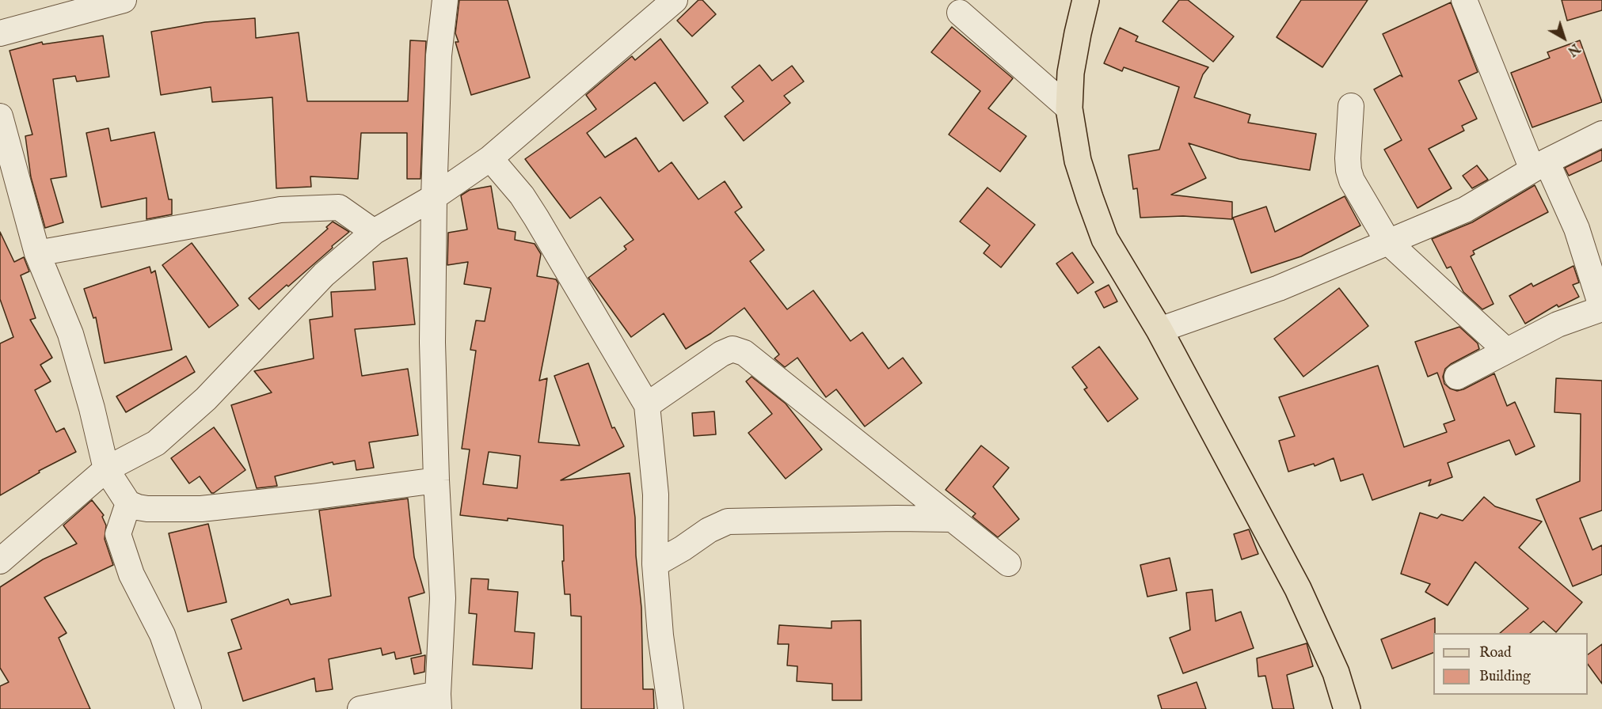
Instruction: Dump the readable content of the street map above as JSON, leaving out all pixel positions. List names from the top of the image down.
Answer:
{
  "legend": ["Road", "Building"],
  "north": "bottom right"
}
